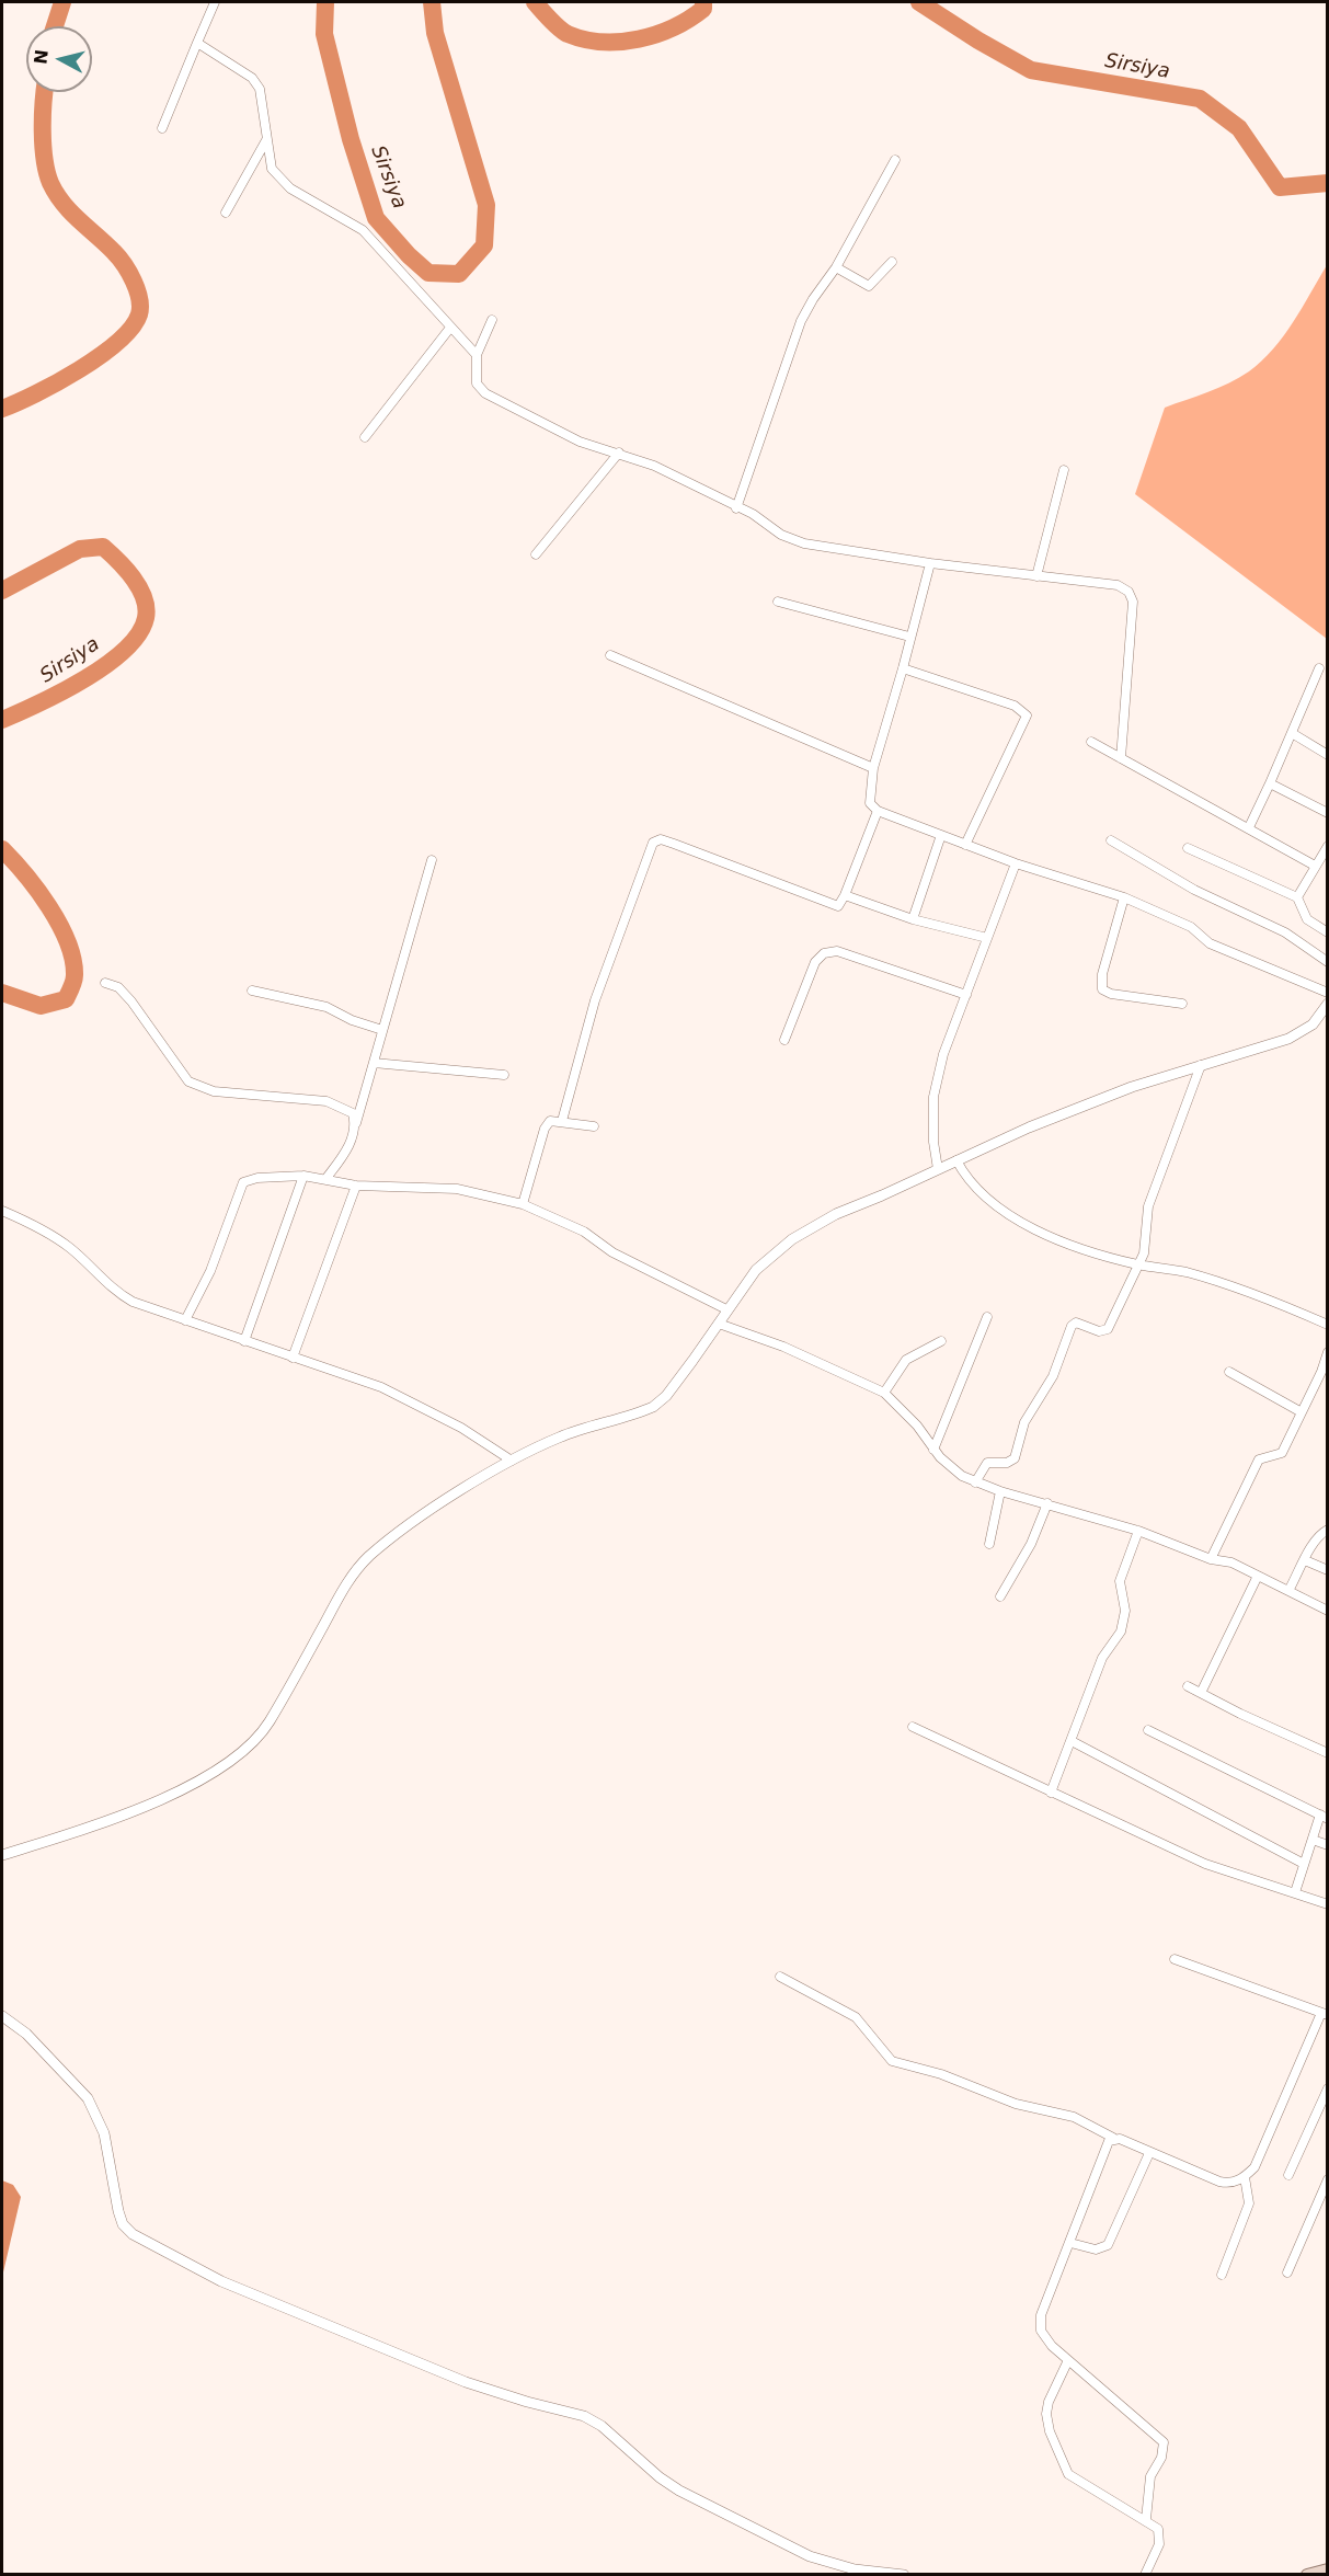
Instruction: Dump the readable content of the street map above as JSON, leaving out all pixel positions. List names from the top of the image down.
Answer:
{
  "water": ["Sirsiya"],
  "north": "left"
}
